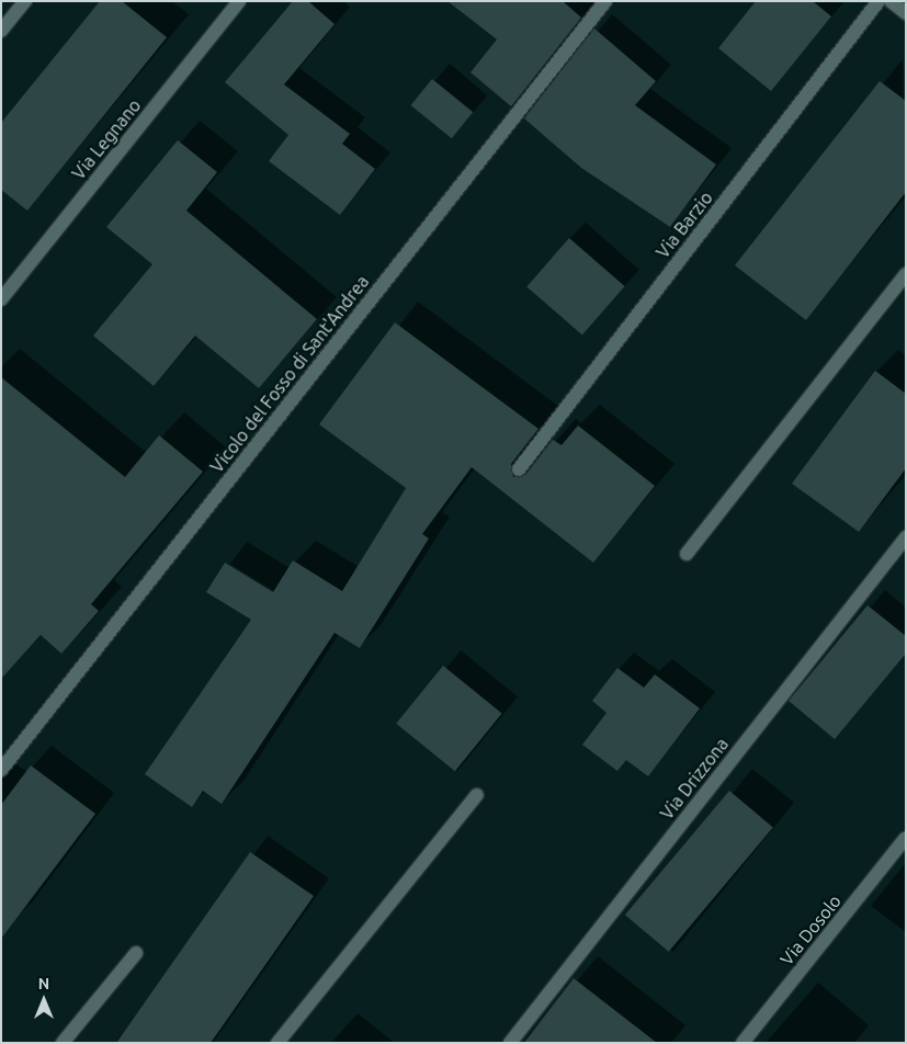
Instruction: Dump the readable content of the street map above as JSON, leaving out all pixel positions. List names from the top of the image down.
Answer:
{
  "streets": {
    "street": [
      "Via Legnano",
      "Via Barzio",
      "Vicolo del Fosso di Sant'Andrea",
      "Via Drizzona",
      "Via Dosolo"
    ]
  },
  "north": "top"
}
